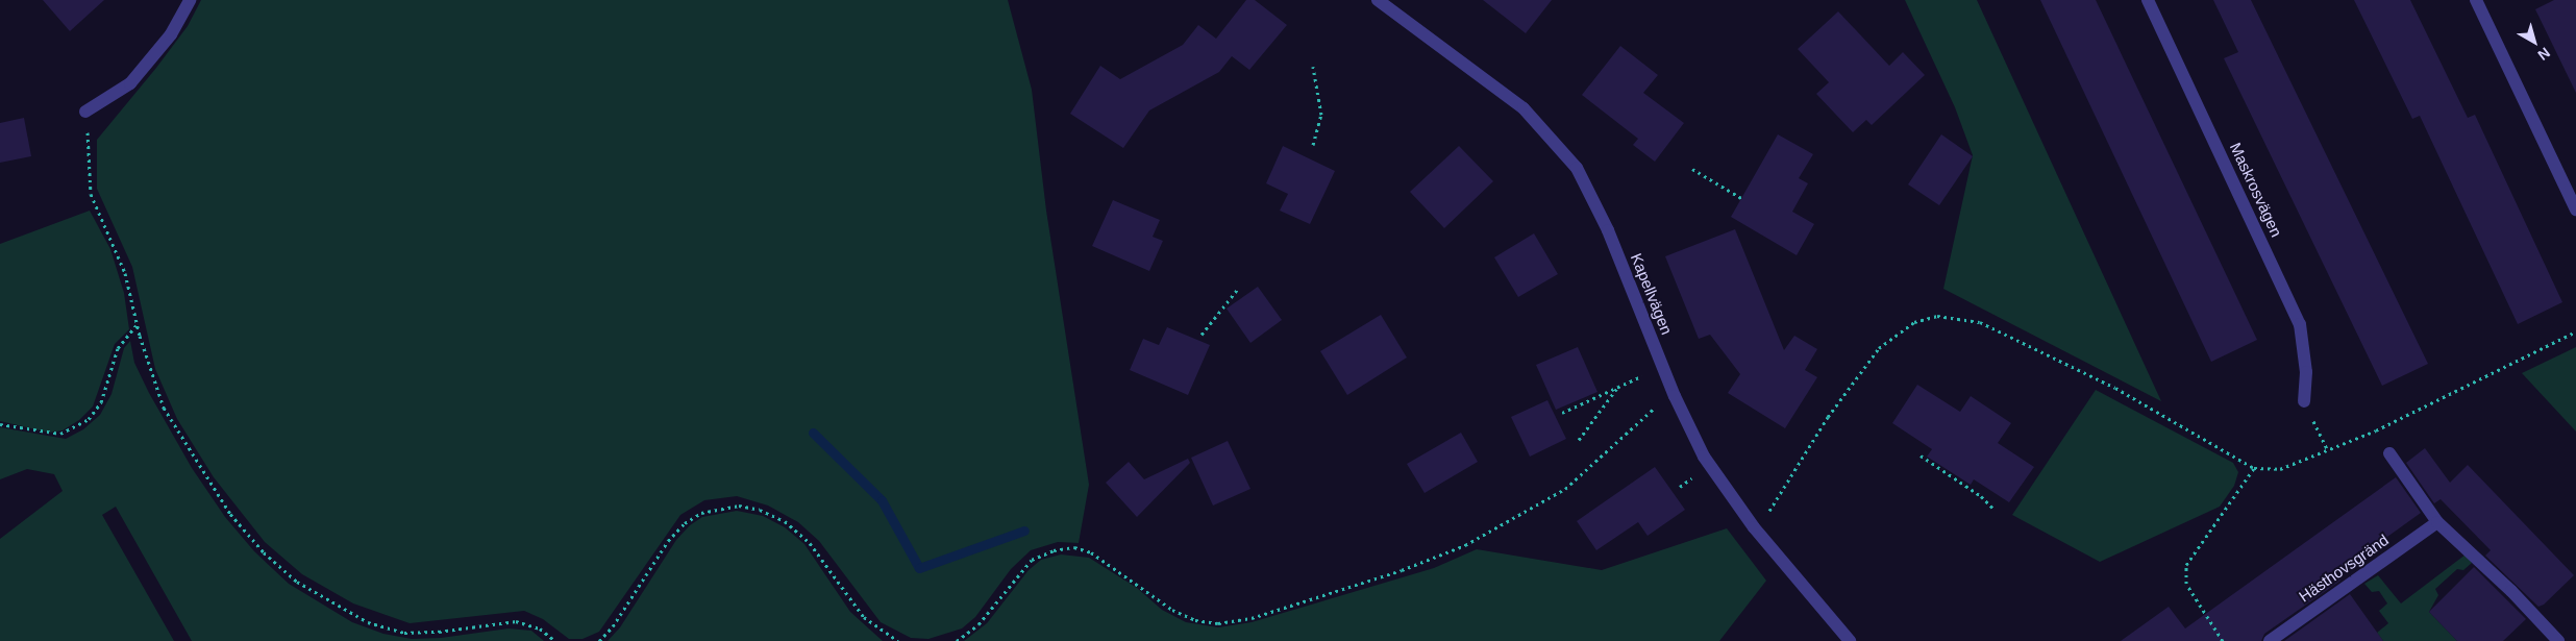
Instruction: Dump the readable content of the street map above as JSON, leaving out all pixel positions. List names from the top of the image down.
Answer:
{
  "streets": {
    "street": ["Maskrosvägen", "Kapellvägen", "Hästhovsgränd"]
  },
  "north": "bottom right"
}
